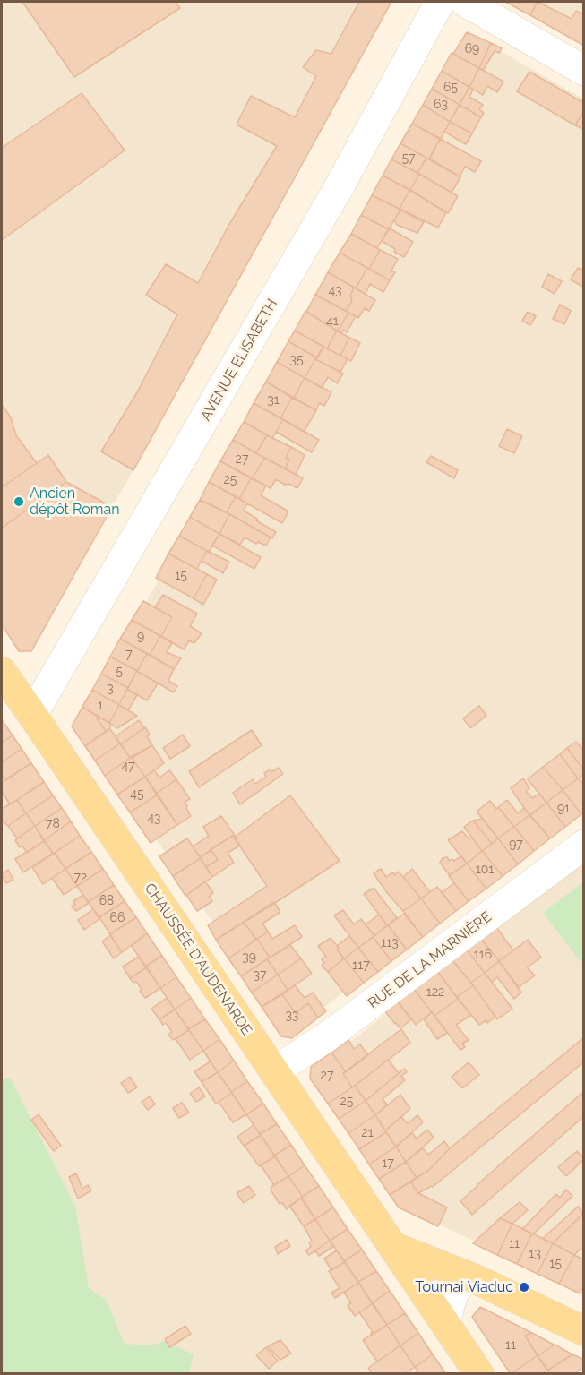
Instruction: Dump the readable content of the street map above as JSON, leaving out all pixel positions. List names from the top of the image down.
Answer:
{
  "streets": {
    "main road": ["CHAUSSÉE D'AUDENARDE"],
    "street": ["AVENUE ELISABETH", "RUE DE LA MARNIÈRE"]
  },
  "crossings": [
    ["AVENUE ELISABETH", "CHAUSSÉE D'AUDENARDE"],
    ["CHAUSSÉE D'AUDENARDE", "RUE DE LA MARNIÈRE"]
  ],
  "places": ["Ancien dépôt Roman", "Tournai Viaduc"],
  "house_numbers": [
    "69",
    "65",
    "63",
    "57",
    "43",
    "41",
    "35",
    "31",
    "27",
    "25",
    "15",
    "9",
    "7",
    "5",
    "3",
    "1",
    "47",
    "45",
    "91",
    "43",
    "78",
    "97",
    "101",
    "72",
    "68",
    "66",
    "113",
    "116",
    "39",
    "117",
    "37",
    "122",
    "33",
    "27",
    "25",
    "21",
    "17",
    "11",
    "13",
    "15",
    "11"
  ]
}
